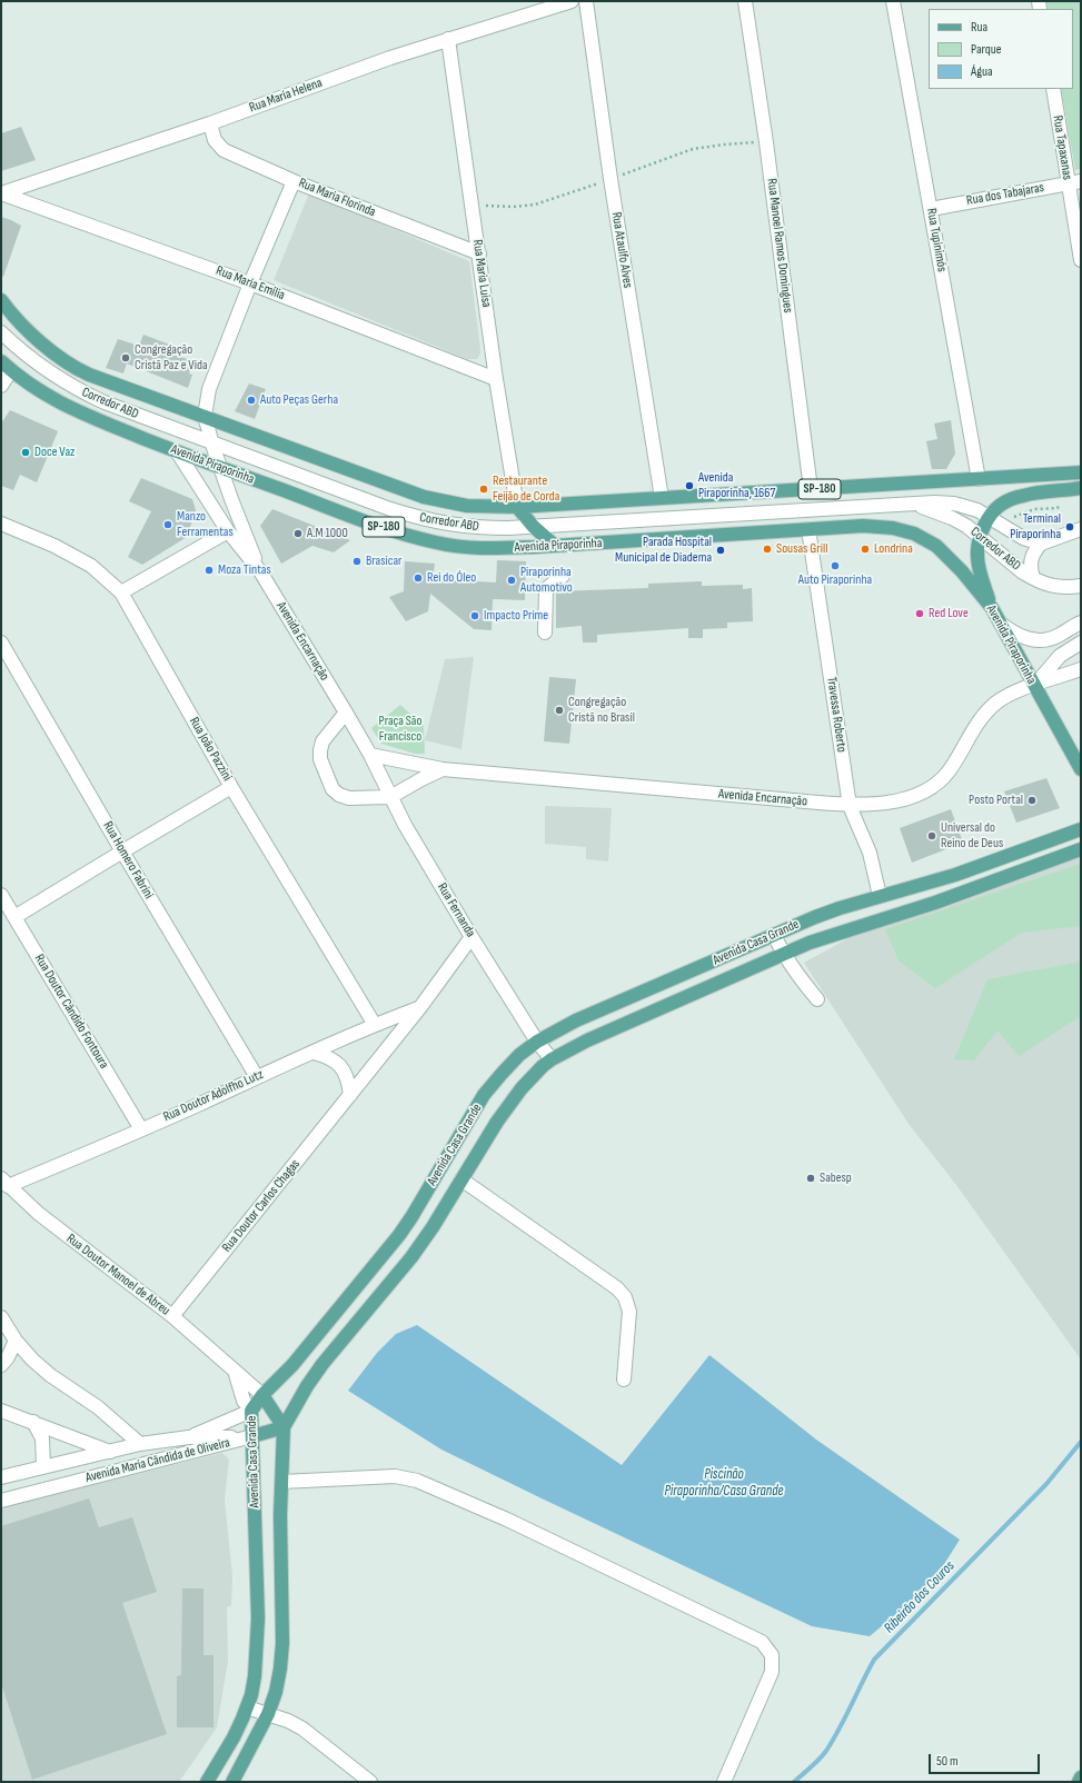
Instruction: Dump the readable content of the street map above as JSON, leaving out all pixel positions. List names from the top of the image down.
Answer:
{
  "streets": {
    "main road": ["Avenida Piraporinha", "SP-180", "Avenida Casa Grande"],
    "street": [
      "Rua Maria Helena",
      "Rua Tapaxanas",
      "Rua dos Tabajaras",
      "Rua Maria Florinda",
      "Rua Tupinimós",
      "Rua Manoel Ramos Domingues",
      "Rua Ataulfo Alves",
      "Rua Maria Luisa",
      "Rua Maria Emília",
      "Corredor ABD",
      "Avenida Encarnação",
      "Travessa Roberto",
      "Rua João Pazzini",
      "Rua Homero Fabrini",
      "Rua Fernanda",
      "Rua Doutor Cândido Fontoura",
      "Rua Doutor Adolfho Lutz",
      "Rua Doutor Carlos Chagas",
      "Rua Doutor Manoel de Abreu",
      "Avenida Maria Cândida de Oliveira"
    ]
  },
  "crossings": [
    ["Rua Maria Helena", "Rua Maria Florinda"],
    ["Rua Maria Helena", "Rua Maria Luisa"],
    ["Rua Maria Helena", "Rua Maria Emília"],
    ["Rua Tapaxanas", "Rua dos Tabajaras"],
    ["Rua dos Tabajaras", "Rua Tupinimós"],
    ["Rua Maria Florinda", "Rua Maria Luisa"],
    ["Rua Tupinimós", "SP-180"],
    ["Rua Manoel Ramos Domingues", "SP-180"],
    ["Rua Ataulfo Alves", "SP-180"],
    ["Rua Maria Luisa", "Rua Maria Emília"],
    ["Rua Maria Luisa", "SP-180"],
    ["Corredor ABD", "Avenida Encarnação"],
    ["Avenida Piraporinha", "Avenida Encarnação"],
    ["Avenida Piraporinha", "Travessa Roberto"],
    ["SP-180", "Avenida Encarnação"],
    ["Avenida Encarnação", "Travessa Roberto"],
    ["Avenida Encarnação", "Rua Fernanda"],
    ["Travessa Roberto", "Avenida Casa Grande"],
    ["Rua João Pazzini", "Rua Doutor Adolfho Lutz"],
    ["Rua Homero Fabrini", "Rua Doutor Adolfho Lutz"],
    ["Rua Fernanda", "Avenida Casa Grande"],
    ["Rua Fernanda", "Rua Doutor Carlos Chagas"],
    ["Avenida Casa Grande", "Rua Doutor Manoel de Abreu"],
    ["Avenida Casa Grande", "Avenida Maria Cândida de Oliveira"],
    ["Rua Doutor Cândido Fontoura", "Rua Doutor Adolfho Lutz"],
    ["Rua Doutor Adolfho Lutz", "Rua Doutor Carlos Chagas"],
    ["Rua Doutor Adolfho Lutz", "Rua Doutor Manoel de Abreu"],
    ["Rua Doutor Carlos Chagas", "Rua Doutor Manoel de Abreu"]
  ],
  "water": ["Piscinão Piraporinha/Casa Grande", "Ribeirão dos Couros"],
  "parks": ["Praça São Francisco"],
  "places": [
    "Congregação Cristã Paz e Vida",
    "Auto Peças Gerha",
    "Doce Vaz",
    "Avenida Piraporinha, 1667",
    "Restaurante Feijão de Corda",
    "Manzo Ferramentas",
    "Terminal Piraporinha",
    "A.M 1000",
    "Sousas Grill",
    "Londrina",
    "Parada Hospital Municipal de Diadema",
    "Brasicar",
    "Auto Piraporinha",
    "Moza Tintas",
    "Rei do Óleo",
    "Piraporinha Automotivo",
    "Red Love",
    "Impacto Prime",
    "Congregação Cristã no Brasil",
    "Posto Portal",
    "Universal do Reino de Deus",
    "Sabesp"
  ],
  "legend": ["Rua", "Parque", "Água"],
  "scale_bar": "50 m"
}
